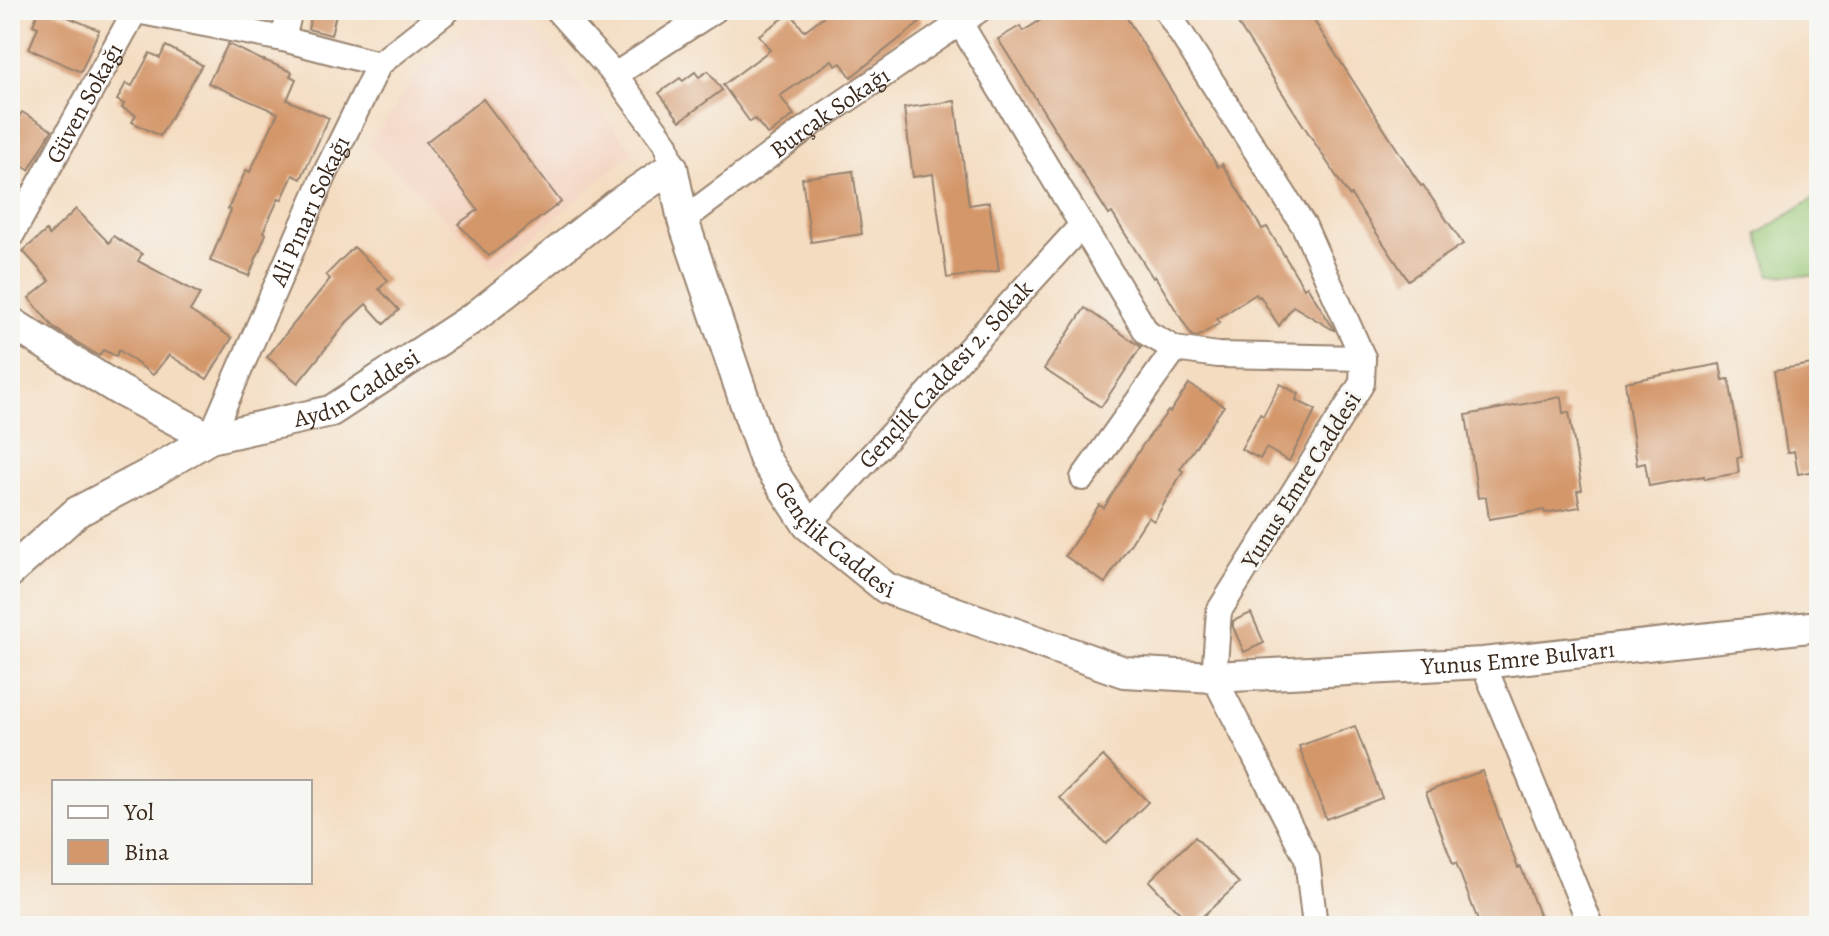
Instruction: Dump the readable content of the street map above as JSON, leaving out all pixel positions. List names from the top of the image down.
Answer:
{
  "streets": {
    "street": [
      "Güven Sokağı",
      "Burçak Sokağı",
      "Ali Pınarı Sokağı",
      "Gençlik Caddesi 2. Sokak",
      "Aydın Caddesi",
      "Yunus Emre Caddesi",
      "Gençlik Caddesi",
      "Yunus Emre Bulvarı"
    ]
  },
  "crossings": [
    ["Burçak Sokağı", "Gençlik Caddesi"],
    ["Ali Pınarı Sokağı", "Aydın Caddesi"],
    ["Gençlik Caddesi 2. Sokak", "Gençlik Caddesi"],
    ["Aydın Caddesi", "Gençlik Caddesi"],
    ["Yunus Emre Caddesi", "Gençlik Caddesi"],
    ["Yunus Emre Caddesi", "Yunus Emre Bulvarı"],
    ["Gençlik Caddesi", "Yunus Emre Bulvarı"]
  ],
  "legend": ["Yol", "Bina"]
}
